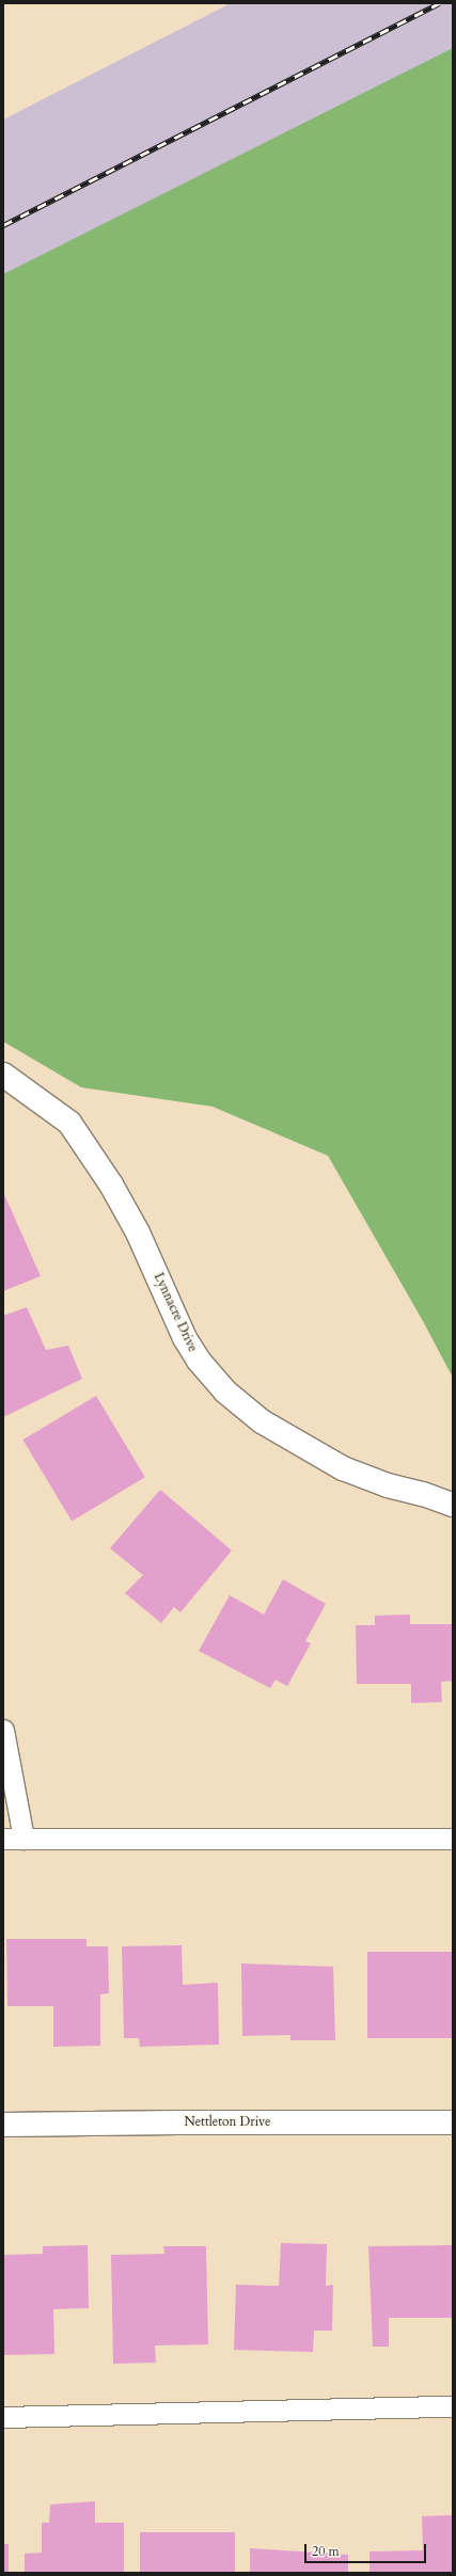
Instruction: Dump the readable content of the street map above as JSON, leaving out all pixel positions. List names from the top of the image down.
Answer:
{
  "streets": {
    "street": ["Lynnacre Drive", "Nettleton Drive"]
  },
  "scale_bar": "20 m"
}
